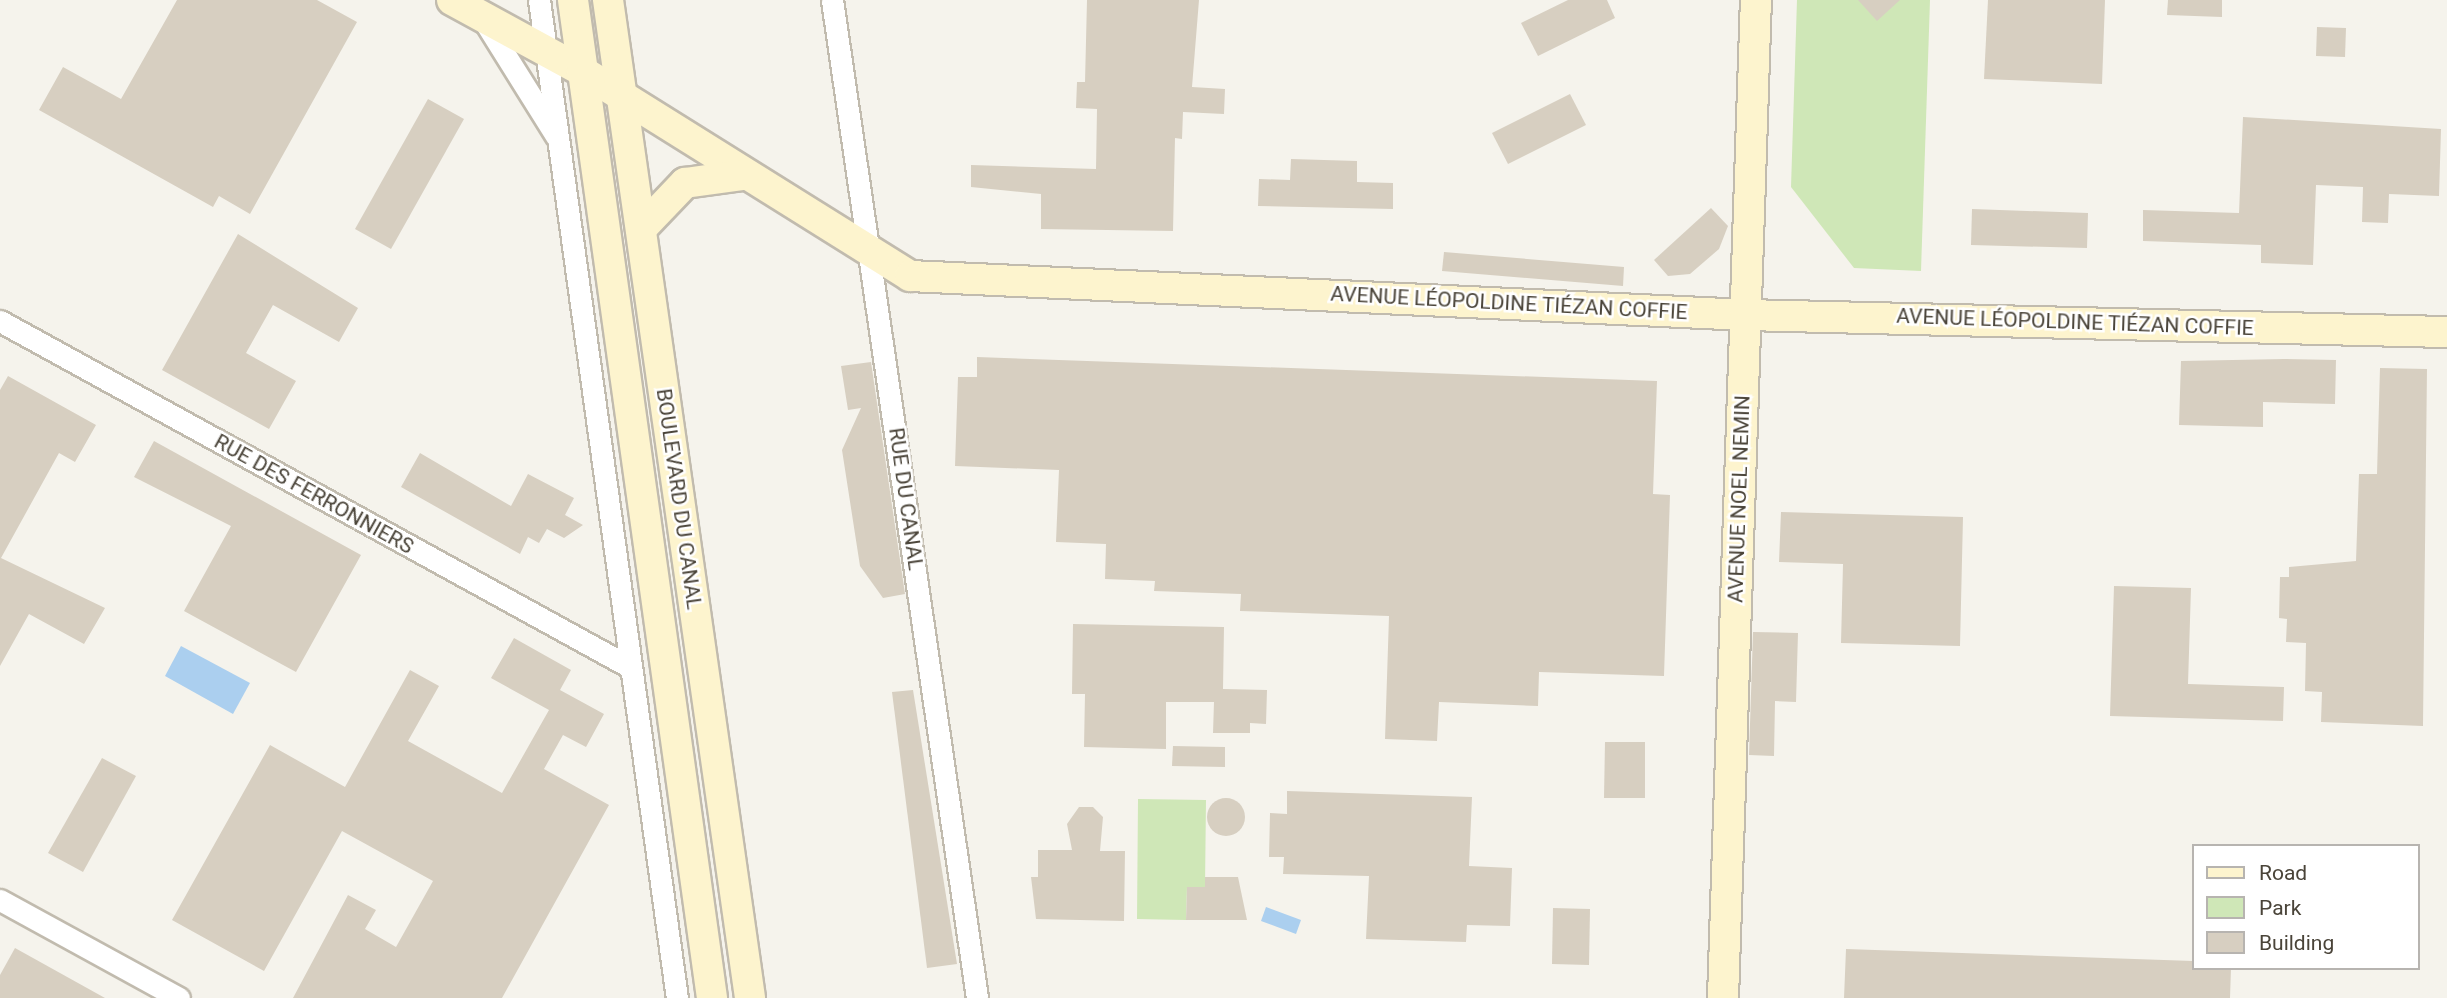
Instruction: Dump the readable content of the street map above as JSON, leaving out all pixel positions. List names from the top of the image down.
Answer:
{
  "streets": {
    "street": [
      "AVENUE LÉOPOLDINE TIÉZAN COFFIE",
      "RUE DES FERRONNIERS",
      "BOULEVARD DU CANAL",
      "RUE DU CANAL",
      "AVENUE NOEL NEMIN"
    ]
  },
  "crossings": [
    ["AVENUE LÉOPOLDINE TIÉZAN COFFIE", "BOULEVARD DU CANAL"],
    ["AVENUE LÉOPOLDINE TIÉZAN COFFIE", "RUE DU CANAL"],
    ["AVENUE LÉOPOLDINE TIÉZAN COFFIE", "AVENUE NOEL NEMIN"]
  ],
  "legend": ["Road", "Park", "Building"]
}
